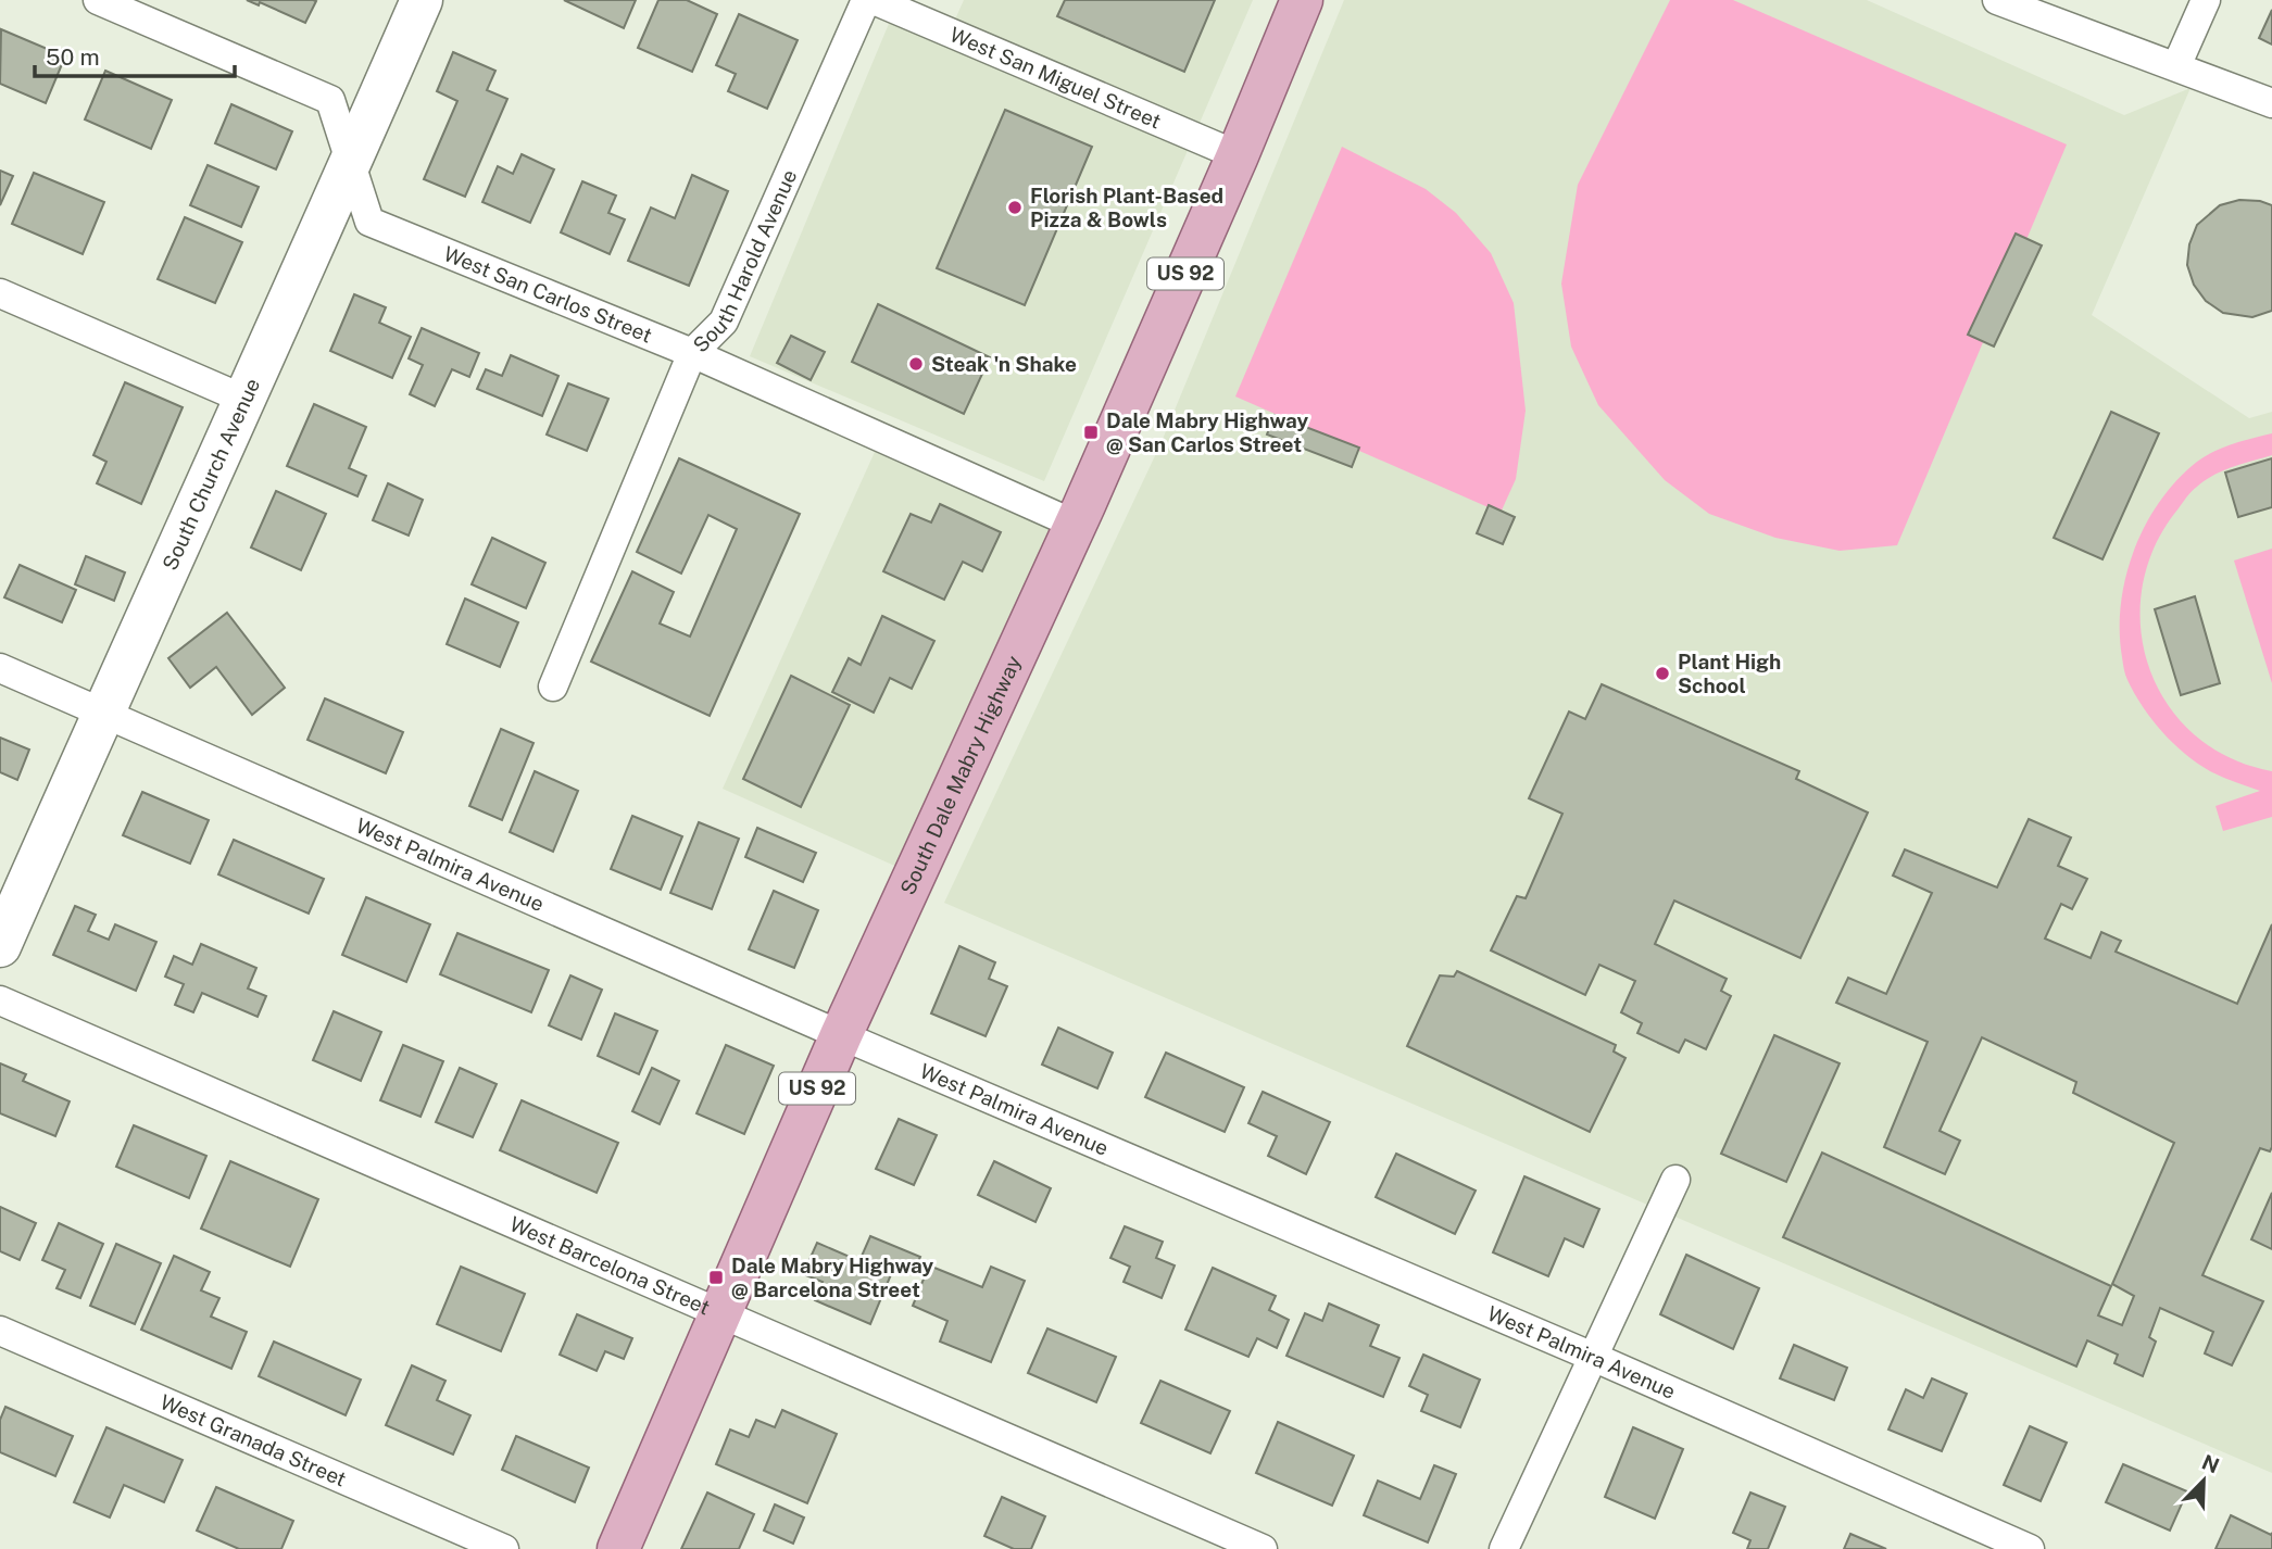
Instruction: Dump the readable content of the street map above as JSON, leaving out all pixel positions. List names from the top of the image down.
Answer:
{
  "streets": {
    "main road": ["US 92", "South Dale Mabry Highway"],
    "street": [
      "West San Miguel Street",
      "South Harold Avenue",
      "West San Carlos Street",
      "South Church Avenue",
      "West Palmira Avenue",
      "West Barcelona Street",
      "West Granada Street"
    ]
  },
  "crossings": [
    ["West San Miguel Street", "South Dale Mabry Highway"],
    ["South Harold Avenue", "West San Carlos Street"],
    ["West San Carlos Street", "South Church Avenue"],
    ["West San Carlos Street", "South Dale Mabry Highway"],
    ["South Church Avenue", "West Palmira Avenue"],
    ["South Dale Mabry Highway", "West Palmira Avenue"],
    ["South Dale Mabry Highway", "West Barcelona Street"]
  ],
  "places": {
    "other": ["Florish Plant-Based Pizza & Bowls", "Steak 'n Shake", "Plant High School"],
    "transit": ["Dale Mabry Highway @ San Carlos Street", "Dale Mabry Highway @ Barcelona Street"]
  },
  "scale_bar": "50 m",
  "north": "top right"
}
